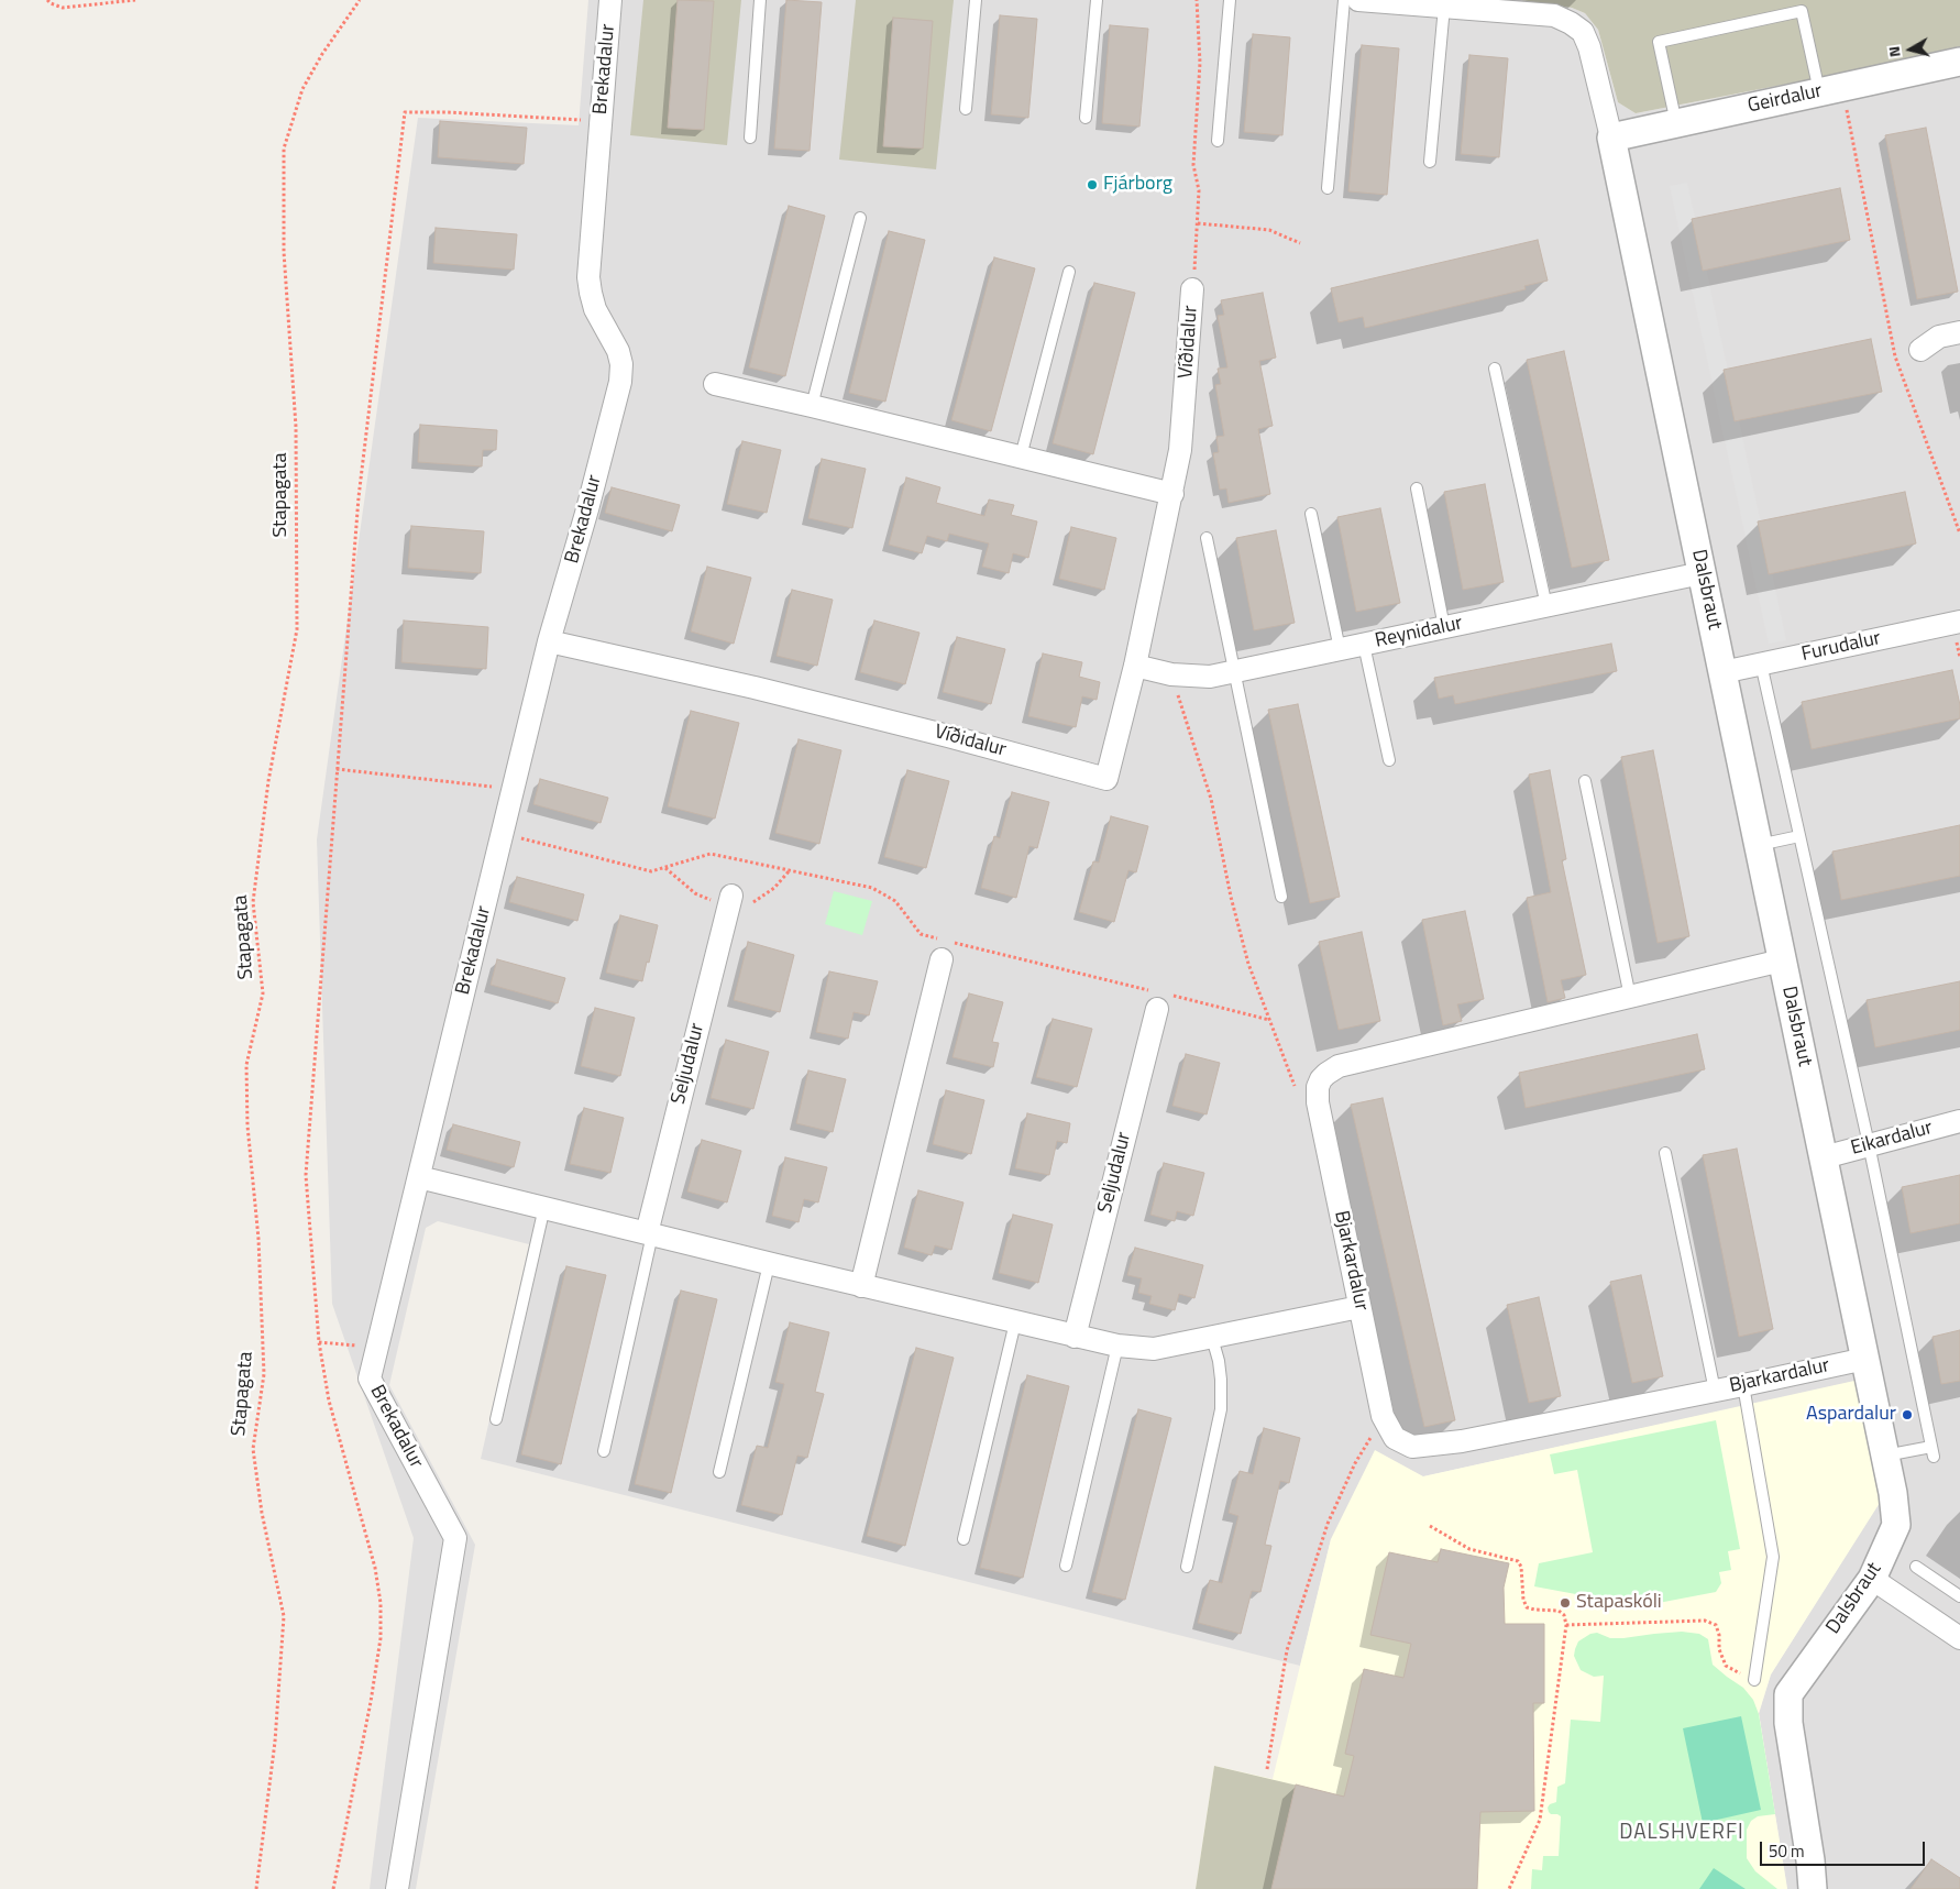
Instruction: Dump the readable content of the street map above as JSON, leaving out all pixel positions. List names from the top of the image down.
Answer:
{
  "streets": {
    "street": [
      "Brekadalur",
      "Geirdalur",
      "Víðidalur",
      "Dalsbraut",
      "Reynidalur",
      "Furudalur",
      "Seljudalur",
      "Eikardalur",
      "Bjarkardalur"
    ],
    "path": ["Stapagata"]
  },
  "crossings": [
    ["Brekadalur", "Víðidalur"],
    ["Geirdalur", "Dalsbraut"],
    ["Víðidalur", "Reynidalur"],
    ["Dalsbraut", "Reynidalur"],
    ["Dalsbraut", "Furudalur"],
    ["Dalsbraut", "Eikardalur"],
    ["Dalsbraut", "Bjarkardalur"]
  ],
  "districts": ["DALSHVERFI"],
  "places": ["Fjárborg", "Aspardalur", "Stapaskóli"],
  "scale_bar": "50 m",
  "north": "left"
}
